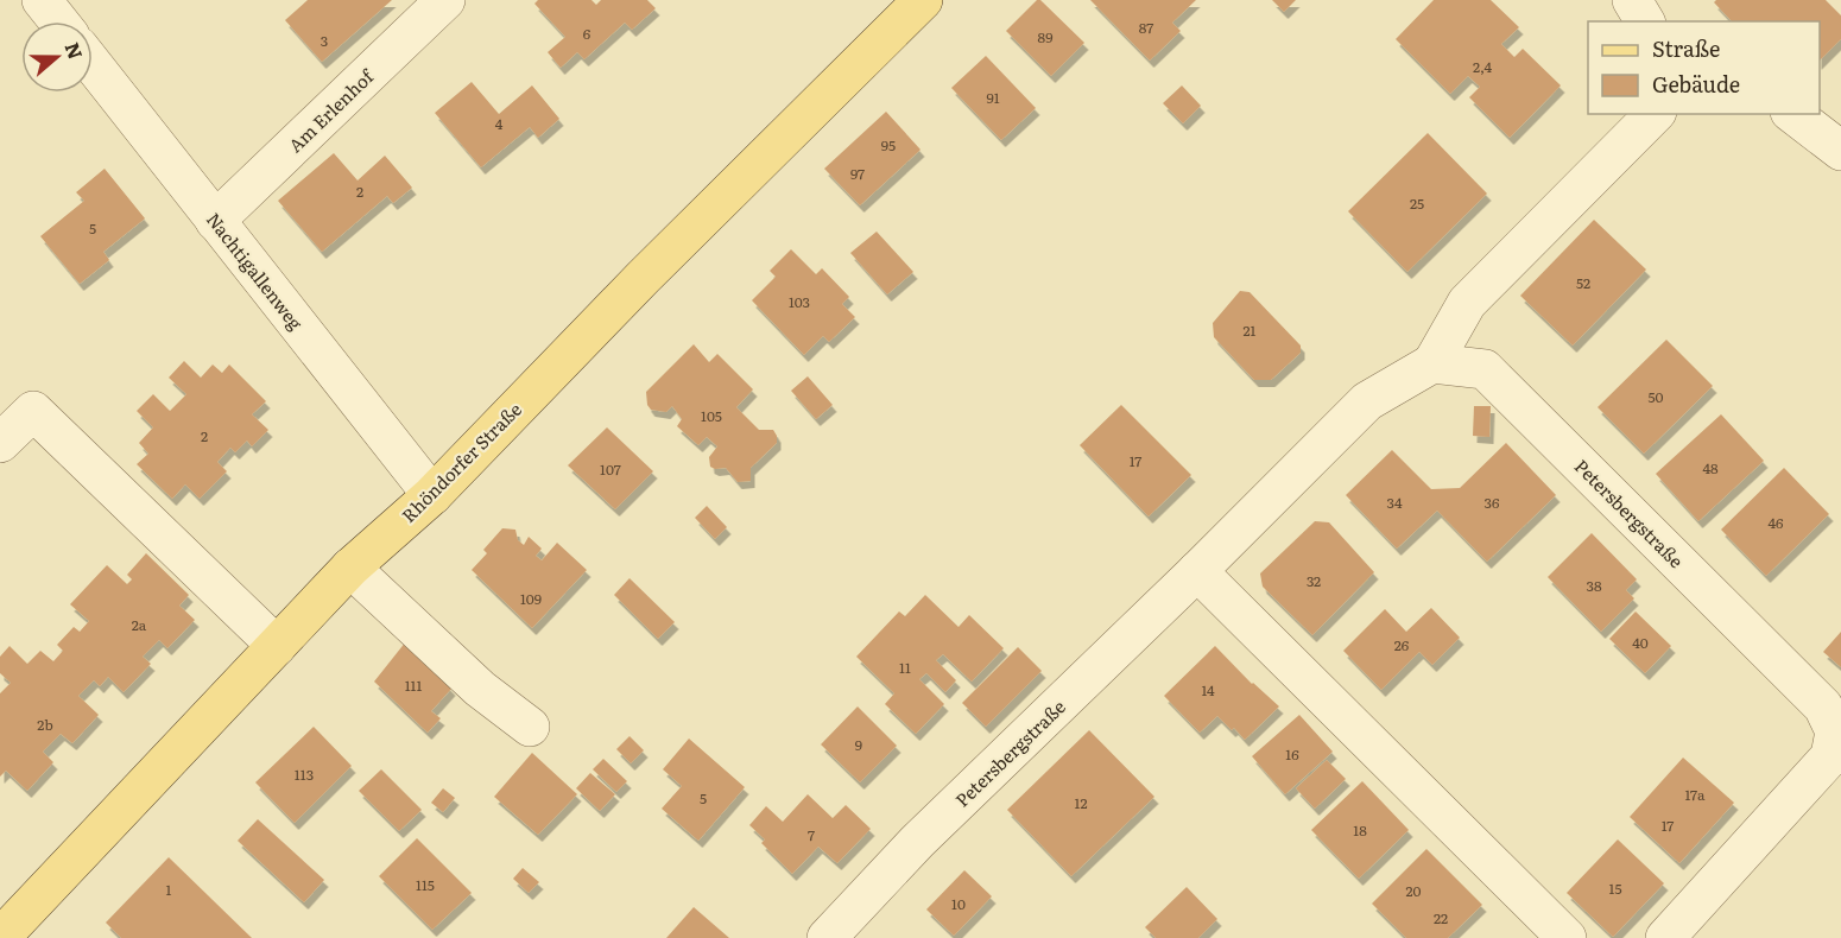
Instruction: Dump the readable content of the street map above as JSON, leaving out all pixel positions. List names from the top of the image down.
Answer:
{
  "streets": {
    "main road": ["Rhöndorfer Straße"],
    "street": ["Am Erlenhof", "Nachtigallenweg", "Petersbergstraße"]
  },
  "crossings": [
    ["Am Erlenhof", "Nachtigallenweg"],
    ["Nachtigallenweg", "Rhöndorfer Straße"]
  ],
  "house_numbers": [
    "87",
    "6",
    "89",
    "3",
    "2,4",
    "91",
    "4",
    "95",
    "97",
    "2",
    "25",
    "5",
    "52",
    "103",
    "21",
    "50",
    "105",
    "2",
    "17",
    "48",
    "107",
    "34",
    "36",
    "46",
    "32",
    "38",
    "109",
    "2a",
    "40",
    "26",
    "11",
    "111",
    "14",
    "2b",
    "9",
    "16",
    "113",
    "17a",
    "5",
    "12",
    "17",
    "18",
    "7",
    "115",
    "15",
    "1",
    "20",
    "10",
    "22"
  ],
  "legend": ["Straße", "Gebäude"],
  "north": "right"
}
